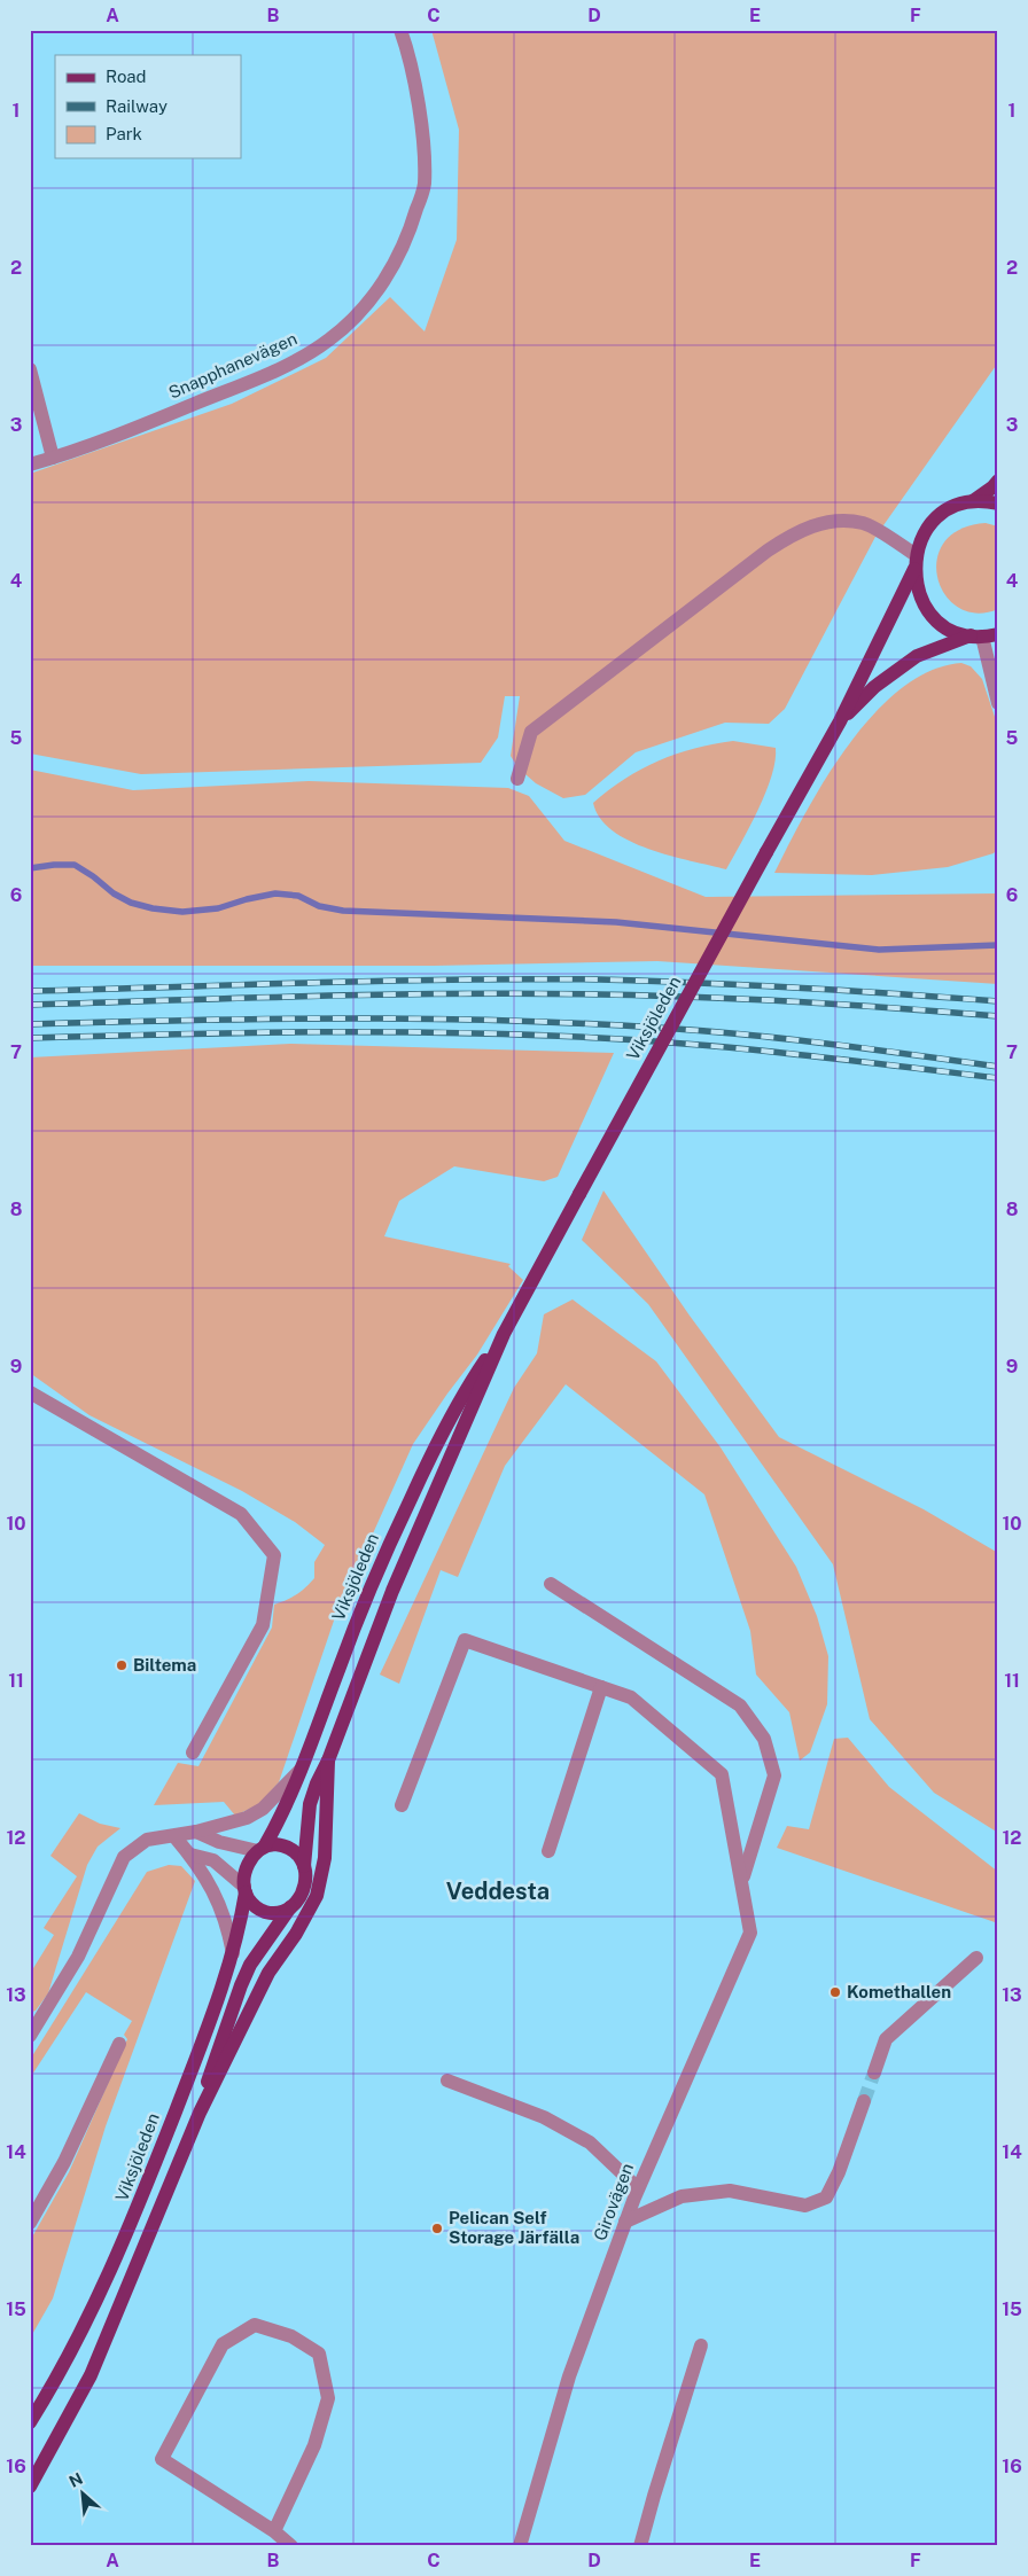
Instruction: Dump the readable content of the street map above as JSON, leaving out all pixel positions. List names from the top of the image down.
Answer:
{
  "streets": {
    "main road": ["Viksjöleden"],
    "street": ["Snapphanevägen", "Girovägen"]
  },
  "districts": ["Veddesta"],
  "places": ["Biltema", "Komethallen", "Pelican Self Storage Järfälla"],
  "legend": ["Road", "Railway", "Park"],
  "north": "top left",
  "grid": {
    "columns": [
      "A",
      "B",
      "C",
      "D",
      "E",
      "F"
    ],
    "rows": [
      "1",
      "2",
      "3",
      "4",
      "5",
      "6",
      "7",
      "8",
      "9",
      "10",
      "11",
      "12",
      "13",
      "14",
      "15",
      "16"
    ]
  }
}
